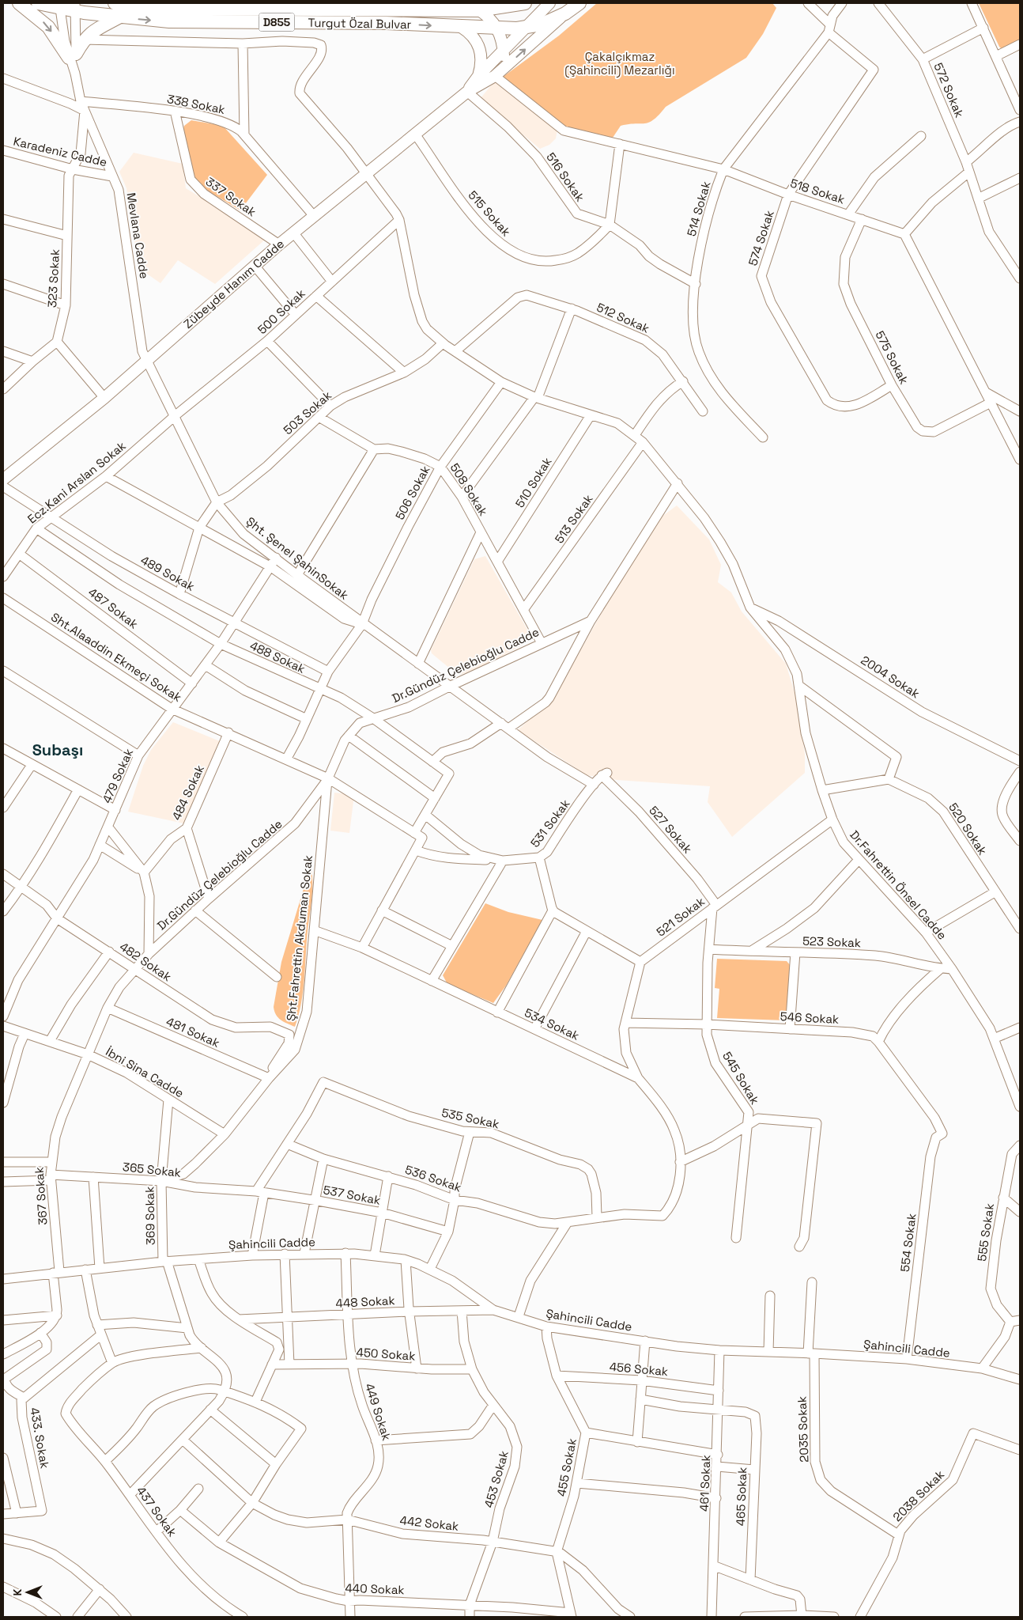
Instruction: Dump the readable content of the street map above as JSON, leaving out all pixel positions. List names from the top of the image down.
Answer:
{
  "streets": {
    "highway": ["D855", "Turgut Özal Bulvar", "Zübeyde Hanım Cadde"],
    "street": [
      "572 Sokak",
      "338 Sokak",
      "Karadeniz Cadde",
      "516 Sokak",
      "518 Sokak",
      "337 Sokak",
      "514 Sokak",
      "515 Sokak",
      "Mevlana Cadde",
      "574 Sokak",
      "323 Sokak",
      "500 Sokak",
      "512 Sokak",
      "575 Sokak",
      "503 Sokak",
      "Ecz.Kani Arslan Sokak",
      "510 Sokak",
      "508 Sokak",
      "506 Sokak",
      "513 Sokak",
      "Şht. Şenel ŞahinSokak",
      "489 Sokak",
      "487 Sokak",
      "Sht.Alaaddin Ekmeçi Sokak",
      "488 Sokak",
      "Dr.Gündüz Çelebioğlu Cadde",
      "2004 Sokak",
      "479 Sokak",
      "484 Sokak",
      "531 Sokak",
      "520 Sokak",
      "527 Sokak",
      "Dr.Fahrettin Önsel Cadde",
      "521 Sokak",
      "Şht.Fahrettin Akduman Sokak",
      "523 Sokak",
      "482 Sokak",
      "546 Sokak",
      "534 Sokak",
      "481 Sokak",
      "İbni Sina Cadde",
      "545 Sokak",
      "535 Sokak",
      "365 Sokak",
      "536 Sokak",
      "537 Sokak",
      "367 Sokak",
      "369 Sokak",
      "555 Sokak",
      "554 Sokak",
      "Şahincili Cadde",
      "448 Sokak",
      "450 Sokak",
      "456 Sokak",
      "449 Sokak",
      "2035 Sokak",
      "433. Sokak",
      "455 Sokak",
      "453 Sokak",
      "461 Sokak",
      "2038 Sokak",
      "465 Sokak",
      "437 Sokak",
      "442 Sokak",
      "440 Sokak"
    ]
  },
  "crossings": [
    ["Turgut Özal Bulvar", "Mevlana Cadde"],
    ["Turgut Özal Bulvar", "Zübeyde Hanım Cadde"],
    ["338 Sokak", "337 Sokak"],
    ["338 Sokak", "Mevlana Cadde"],
    ["338 Sokak", "Zübeyde Hanım Cadde"],
    ["Karadeniz Cadde", "Mevlana Cadde"],
    ["Karadeniz Cadde", "323 Sokak"],
    ["516 Sokak", "514 Sokak"],
    ["516 Sokak", "515 Sokak"],
    ["516 Sokak", "Zübeyde Hanım Cadde"],
    ["518 Sokak", "514 Sokak"],
    ["518 Sokak", "574 Sokak"],
    ["518 Sokak", "Zübeyde Hanım Cadde"],
    ["518 Sokak", "575 Sokak"],
    ["337 Sokak", "Zübeyde Hanım Cadde"],
    ["514 Sokak", "574 Sokak"],
    ["515 Sokak", "Zübeyde Hanım Cadde"],
    ["Mevlana Cadde", "323 Sokak"],
    ["Mevlana Cadde", "Zübeyde Hanım Cadde"],
    ["Mevlana Cadde", "Şht. Şenel ŞahinSokak"],
    ["574 Sokak", "575 Sokak"],
    ["Zübeyde Hanım Cadde", "Şht. Şenel ŞahinSokak"],
    ["Zübeyde Hanım Cadde", "Dr.Fahrettin Önsel Cadde"],
    ["500 Sokak", "Ecz.Kani Arslan Sokak"],
    ["500 Sokak", "Şht. Şenel ŞahinSokak"],
    ["500 Sokak", "Dr.Fahrettin Önsel Cadde"],
    ["512 Sokak", "Dr.Fahrettin Önsel Cadde"],
    ["503 Sokak", "508 Sokak"],
    ["503 Sokak", "Şht. Şenel ŞahinSokak"],
    ["503 Sokak", "Dr.Fahrettin Önsel Cadde"],
    ["Ecz.Kani Arslan Sokak", "Şht. Şenel ŞahinSokak"],
    ["Ecz.Kani Arslan Sokak", "489 Sokak"],
    ["Ecz.Kani Arslan Sokak", "487 Sokak"],
    ["Ecz.Kani Arslan Sokak", "488 Sokak"],
    ["510 Sokak", "508 Sokak"],
    ["510 Sokak", "Dr.Fahrettin Önsel Cadde"],
    ["508 Sokak", "506 Sokak"],
    ["508 Sokak", "513 Sokak"],
    ["508 Sokak", "Dr.Gündüz Çelebioğlu Cadde"],
    ["506 Sokak", "Şht. Şenel ŞahinSokak"],
    ["506 Sokak", "489 Sokak"],
    ["506 Sokak", "Sht.Alaaddin Ekmeçi Sokak"],
    ["506 Sokak", "488 Sokak"],
    ["506 Sokak", "Dr.Fahrettin Önsel Cadde"],
    ["513 Sokak", "Dr.Fahrettin Önsel Cadde"],
    ["Şht. Şenel ŞahinSokak", "Dr.Gündüz Çelebioğlu Cadde"],
    ["Şht. Şenel ŞahinSokak", "479 Sokak"],
    ["Şht. Şenel ŞahinSokak", "531 Sokak"],
    ["489 Sokak", "479 Sokak"],
    ["487 Sokak", "479 Sokak"],
    ["Sht.Alaaddin Ekmeçi Sokak", "488 Sokak"],
    ["Sht.Alaaddin Ekmeçi Sokak", "Dr.Gündüz Çelebioğlu Cadde"],
    ["Sht.Alaaddin Ekmeçi Sokak", "479 Sokak"],
    ["Sht.Alaaddin Ekmeçi Sokak", "484 Sokak"],
    ["Sht.Alaaddin Ekmeçi Sokak", "Şht.Fahrettin Akduman Sokak"],
    ["488 Sokak", "Dr.Gündüz Çelebioğlu Cadde"],
    ["488 Sokak", "479 Sokak"],
    ["Dr.Gündüz Çelebioğlu Cadde", "Şht.Fahrettin Akduman Sokak"],
    ["Dr.Gündüz Çelebioğlu Cadde", "482 Sokak"],
    ["Dr.Gündüz Çelebioğlu Cadde", "481 Sokak"],
    ["Dr.Gündüz Çelebioğlu Cadde", "İbni Sina Cadde"],
    ["Dr.Gündüz Çelebioğlu Cadde", "367 Sokak"],
    ["2004 Sokak", "Dr.Fahrettin Önsel Cadde"],
    ["479 Sokak", "482 Sokak"],
    ["531 Sokak", "527 Sokak"],
    ["527 Sokak", "521 Sokak"],
    ["527 Sokak", "545 Sokak"],
    ["Dr.Fahrettin Önsel Cadde", "521 Sokak"],
    ["Dr.Fahrettin Önsel Cadde", "523 Sokak"],
    ["521 Sokak", "545 Sokak"],
    ["Şht.Fahrettin Akduman Sokak", "482 Sokak"],
    ["Şht.Fahrettin Akduman Sokak", "534 Sokak"],
    ["Şht.Fahrettin Akduman Sokak", "481 Sokak"],
    ["Şht.Fahrettin Akduman Sokak", "İbni Sina Cadde"],
    ["Şht.Fahrettin Akduman Sokak", "365 Sokak"],
    ["Şht.Fahrettin Akduman Sokak", "369 Sokak"],
    ["523 Sokak", "545 Sokak"],
    ["482 Sokak", "481 Sokak"],
    ["546 Sokak", "545 Sokak"],
    ["546 Sokak", "554 Sokak"],
    ["534 Sokak", "536 Sokak"],
    ["İbni Sina Cadde", "367 Sokak"],
    ["İbni Sina Cadde", "369 Sokak"],
    ["535 Sokak", "536 Sokak"],
    ["365 Sokak", "537 Sokak"],
    ["365 Sokak", "367 Sokak"],
    ["365 Sokak", "369 Sokak"],
    ["367 Sokak", "Şahincili Cadde"],
    ["369 Sokak", "Şahincili Cadde"],
    ["554 Sokak", "Şahincili Cadde"],
    ["Şahincili Cadde", "448 Sokak"],
    ["Şahincili Cadde", "449 Sokak"],
    ["Şahincili Cadde", "2035 Sokak"],
    ["Şahincili Cadde", "455 Sokak"],
    ["Şahincili Cadde", "461 Sokak"],
    ["448 Sokak", "449 Sokak"],
    ["448 Sokak", "453 Sokak"],
    ["450 Sokak", "449 Sokak"],
    ["450 Sokak", "453 Sokak"],
    ["456 Sokak", "455 Sokak"],
    ["456 Sokak", "461 Sokak"],
    ["449 Sokak", "442 Sokak"],
    ["449 Sokak", "440 Sokak"],
    ["2035 Sokak", "2038 Sokak"],
    ["455 Sokak", "442 Sokak"],
    ["455 Sokak", "440 Sokak"],
    ["453 Sokak", "442 Sokak"],
    ["453 Sokak", "440 Sokak"],
    ["461 Sokak", "465 Sokak"]
  ],
  "districts": ["Subaşı"],
  "parks": ["Çakalçıkmaz (Şahincili) Mezarlığı"],
  "north": "left"
}
